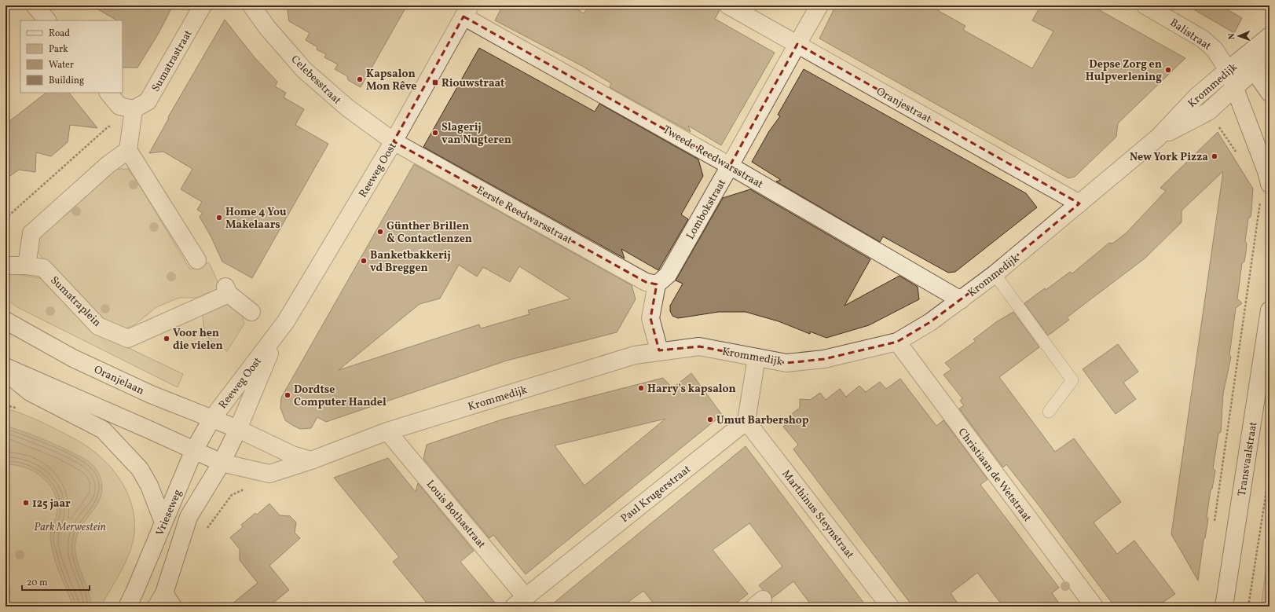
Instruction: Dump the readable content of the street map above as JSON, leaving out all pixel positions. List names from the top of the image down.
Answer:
{
  "streets": {
    "street": [
      "Balistraat",
      "Sumatrastraat",
      "Celebesstraat",
      "Krommedijk",
      "Oranjestraat",
      "Tweede Reedwarsstraat",
      "Reeweg Oost",
      "Lombokstraat",
      "Eerste Reedwarsstraat",
      "Sumatraplein",
      "Oranjelaan",
      "Transvaalstraat",
      "Christiaan de Wetstraat",
      "Paul Krugerstraat",
      "Vrieseweg",
      "Louis Bothastraat",
      "Marthinus Steynstraat"
    ]
  },
  "crossings": [
    ["Balistraat", "Krommedijk"],
    ["Celebesstraat", "Reeweg Oost"],
    ["Celebesstraat", "Eerste Reedwarsstraat"],
    ["Krommedijk", "Oranjestraat"],
    ["Krommedijk", "Tweede Reedwarsstraat"],
    ["Krommedijk", "Christiaan de Wetstraat"],
    ["Krommedijk", "Vrieseweg"],
    ["Krommedijk", "Louis Bothastraat"],
    ["Oranjestraat", "Lombokstraat"],
    ["Tweede Reedwarsstraat", "Reeweg Oost"],
    ["Tweede Reedwarsstraat", "Lombokstraat"],
    ["Reeweg Oost", "Eerste Reedwarsstraat"],
    ["Reeweg Oost", "Oranjelaan"],
    ["Reeweg Oost", "Vrieseweg"],
    ["Lombokstraat", "Eerste Reedwarsstraat"],
    ["Oranjelaan", "Vrieseweg"],
    ["Paul Krugerstraat", "Louis Bothastraat"],
    ["Paul Krugerstraat", "Marthinus Steynstraat"]
  ],
  "parks": ["Park Merwestein"],
  "places": {
    "other": [
      "Depse Zorg en Hulpverlening",
      "Kapsalon Mon Rêve",
      "Slagerij van Nugteren",
      "New York Pizza",
      "Home 4 You Makelaars",
      "Günther Brillen & Contactlenzen",
      "Banketbakkerij vd Breggen",
      "Voor hen die vielen",
      "Harry's kapsalon",
      "Dordtse Computer Handel",
      "Umut Barbershop",
      "125 jaar"
    ],
    "transit": ["Riouwstraat"]
  },
  "legend": [
    "Road",
    "Park",
    "Water",
    "Building"
  ],
  "scale_bar": "20 m",
  "north": "left"
}
